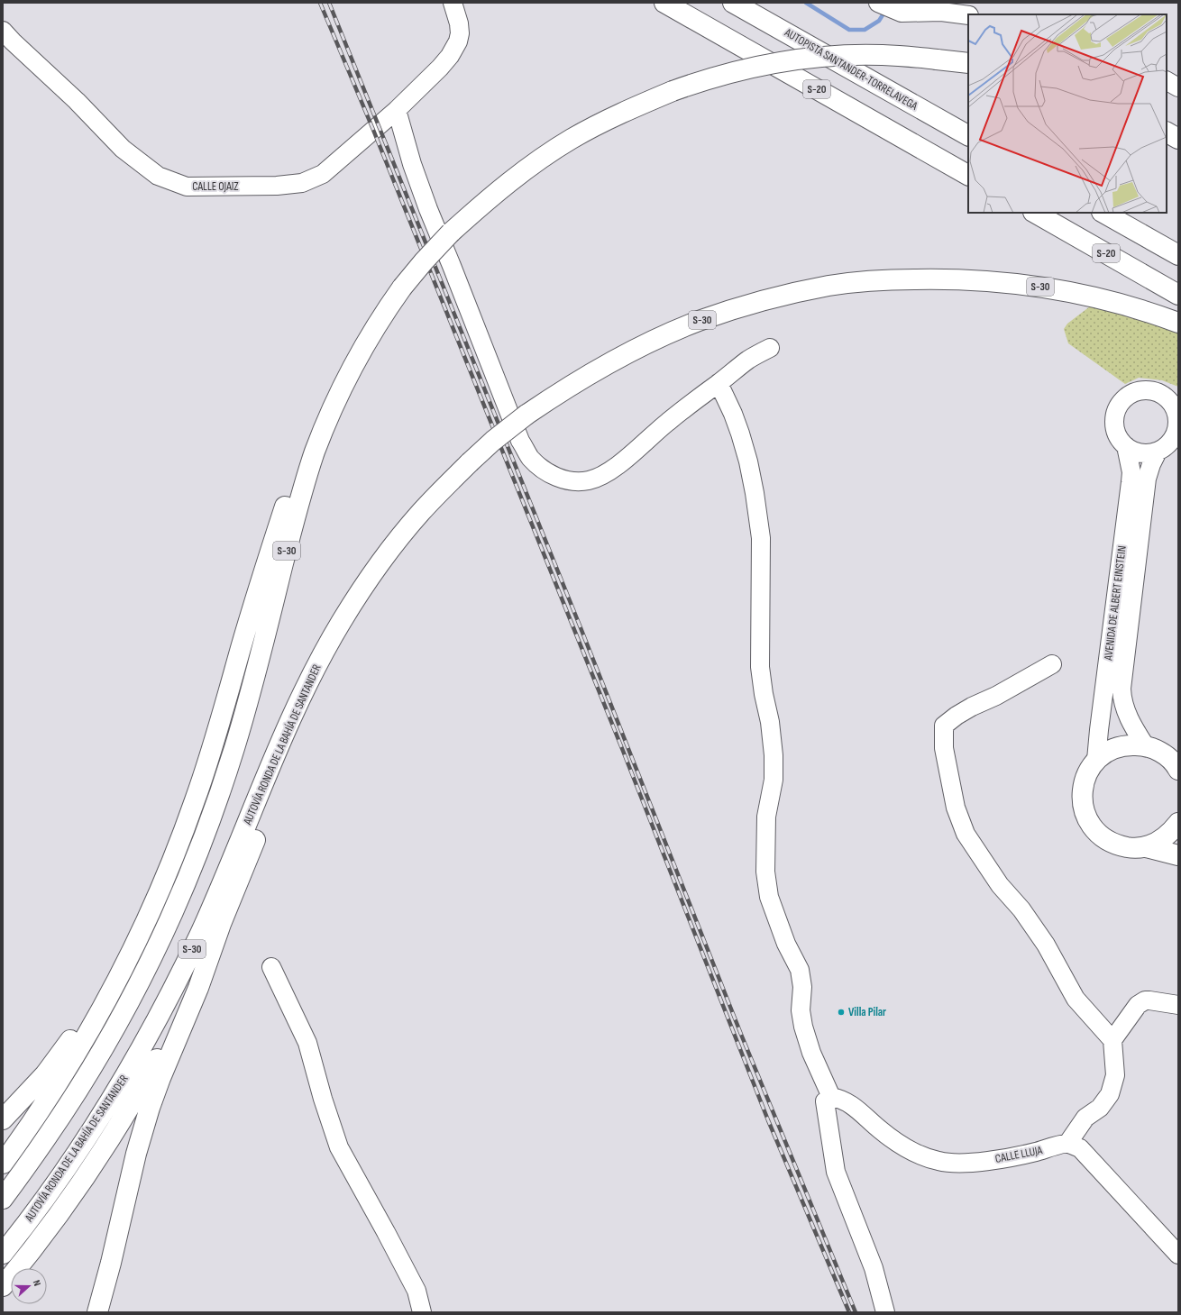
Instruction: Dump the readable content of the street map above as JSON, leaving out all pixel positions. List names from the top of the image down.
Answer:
{
  "streets": {
    "main road": [
      "AUTOPISTA SANTANDER-TORRELAVEGA",
      "S-20",
      "S-30",
      "AUTOVÍA RONDA DE LA BAHÍA DE SANTANDER"
    ],
    "street": ["CALLE OJAIZ", "AVENIDA DE ALBERT EINSTEIN", "CALLE LLUJA"]
  },
  "places": ["Villa Pilar"],
  "north": "right"
}
